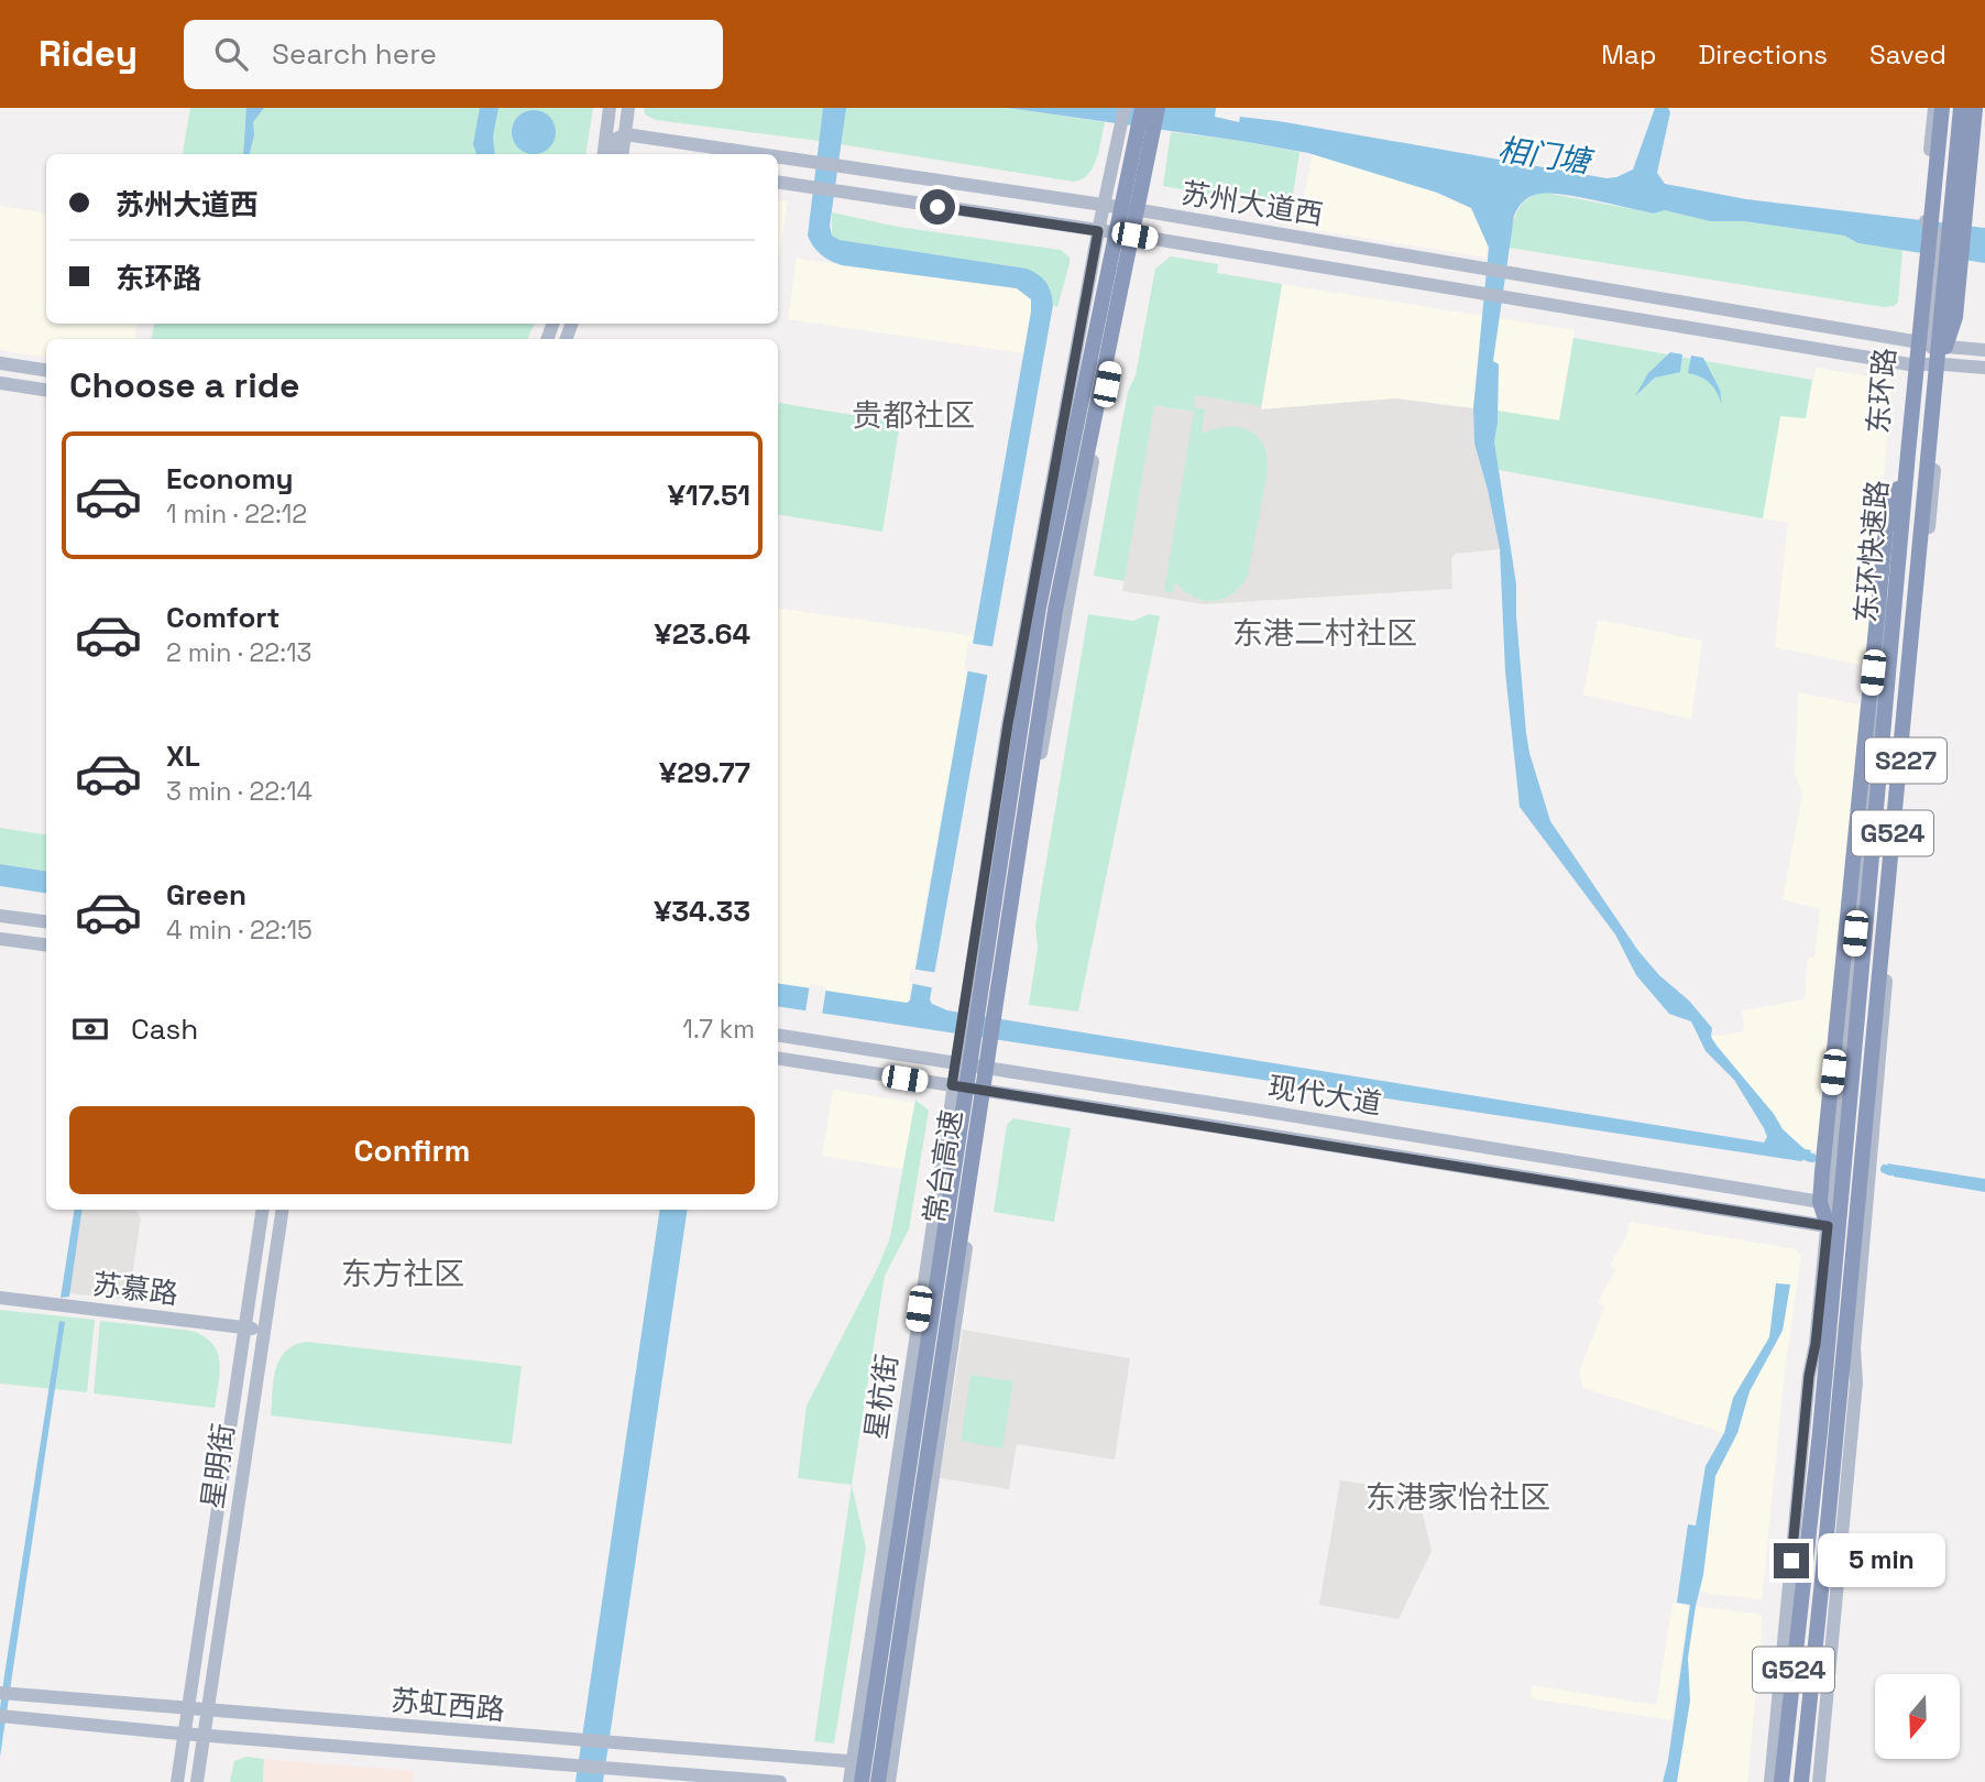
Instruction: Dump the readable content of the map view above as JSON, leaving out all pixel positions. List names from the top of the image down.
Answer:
{
  "streets": {
    "highway": ["东环快速路", "G524", "常台高速"],
    "main road": [
      "苏州大道西",
      "东环路",
      "S227",
      "现代大道",
      "苏慕路",
      "星杭街",
      "星明街",
      "苏虹西路"
    ]
  },
  "crossings": [
    ["苏州大道西", "东环路"],
    ["苏州大道西", "星杭街"],
    ["东环路", "东环快速路"],
    ["东环路", "现代大道"],
    ["现代大道", "星杭街"],
    ["苏慕路", "星明街"],
    ["星杭街", "苏虹西路"],
    ["星明街", "苏虹西路"]
  ],
  "districts": [
    "贵都社区",
    "东港二村社区",
    "东方社区",
    "东港家怡社区"
  ],
  "water": ["相门塘"],
  "north": "bottom",
  "page": {
    "header": "Ridey",
    "search": "Search here",
    "nav": ["Map", "Directions", "Saved"],
    "banner": ["苏州大道西", "东环路"],
    "heading": "Choose a ride",
    "list": [
      {
        "name": "Economy",
        "note": "1 min · 22:12",
        "value": "¥17.51"
      },
      {
        "name": "Comfort",
        "note": "2 min · 22:13",
        "value": "¥23.64"
      },
      {
        "name": "XL",
        "note": "3 min · 22:14",
        "value": "¥29.77"
      },
      {
        "name": "Green",
        "note": "4 min · 22:15",
        "value": "¥34.33"
      }
    ],
    "pay": ["Cash", "1.7 km"],
    "buttons": "Confirm",
    "bubble": "5 min"
  }
}
